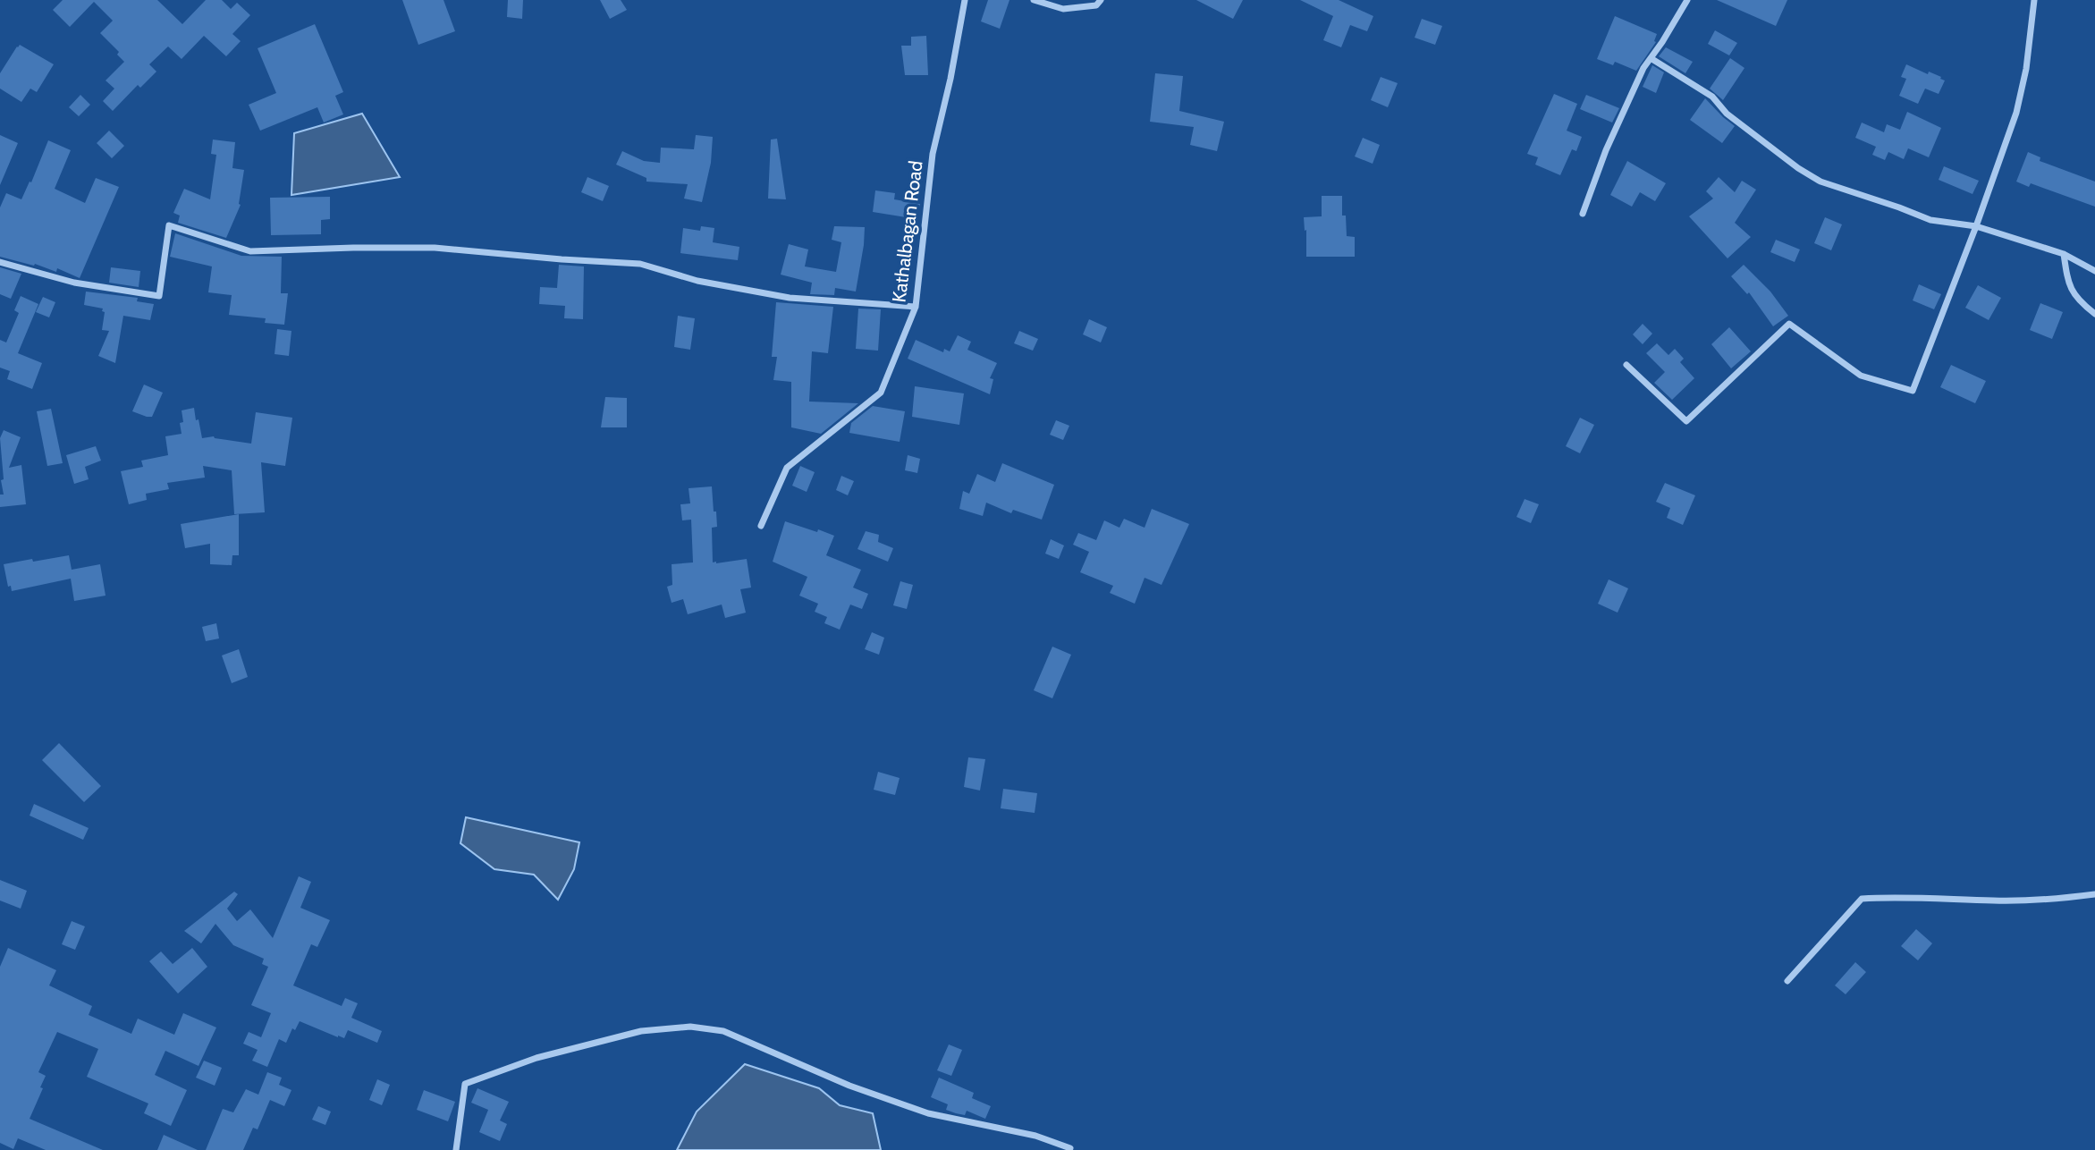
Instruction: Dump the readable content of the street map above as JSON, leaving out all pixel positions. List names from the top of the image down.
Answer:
{
  "streets": {
    "street": ["Kathalbagan Road"]
  }
}
